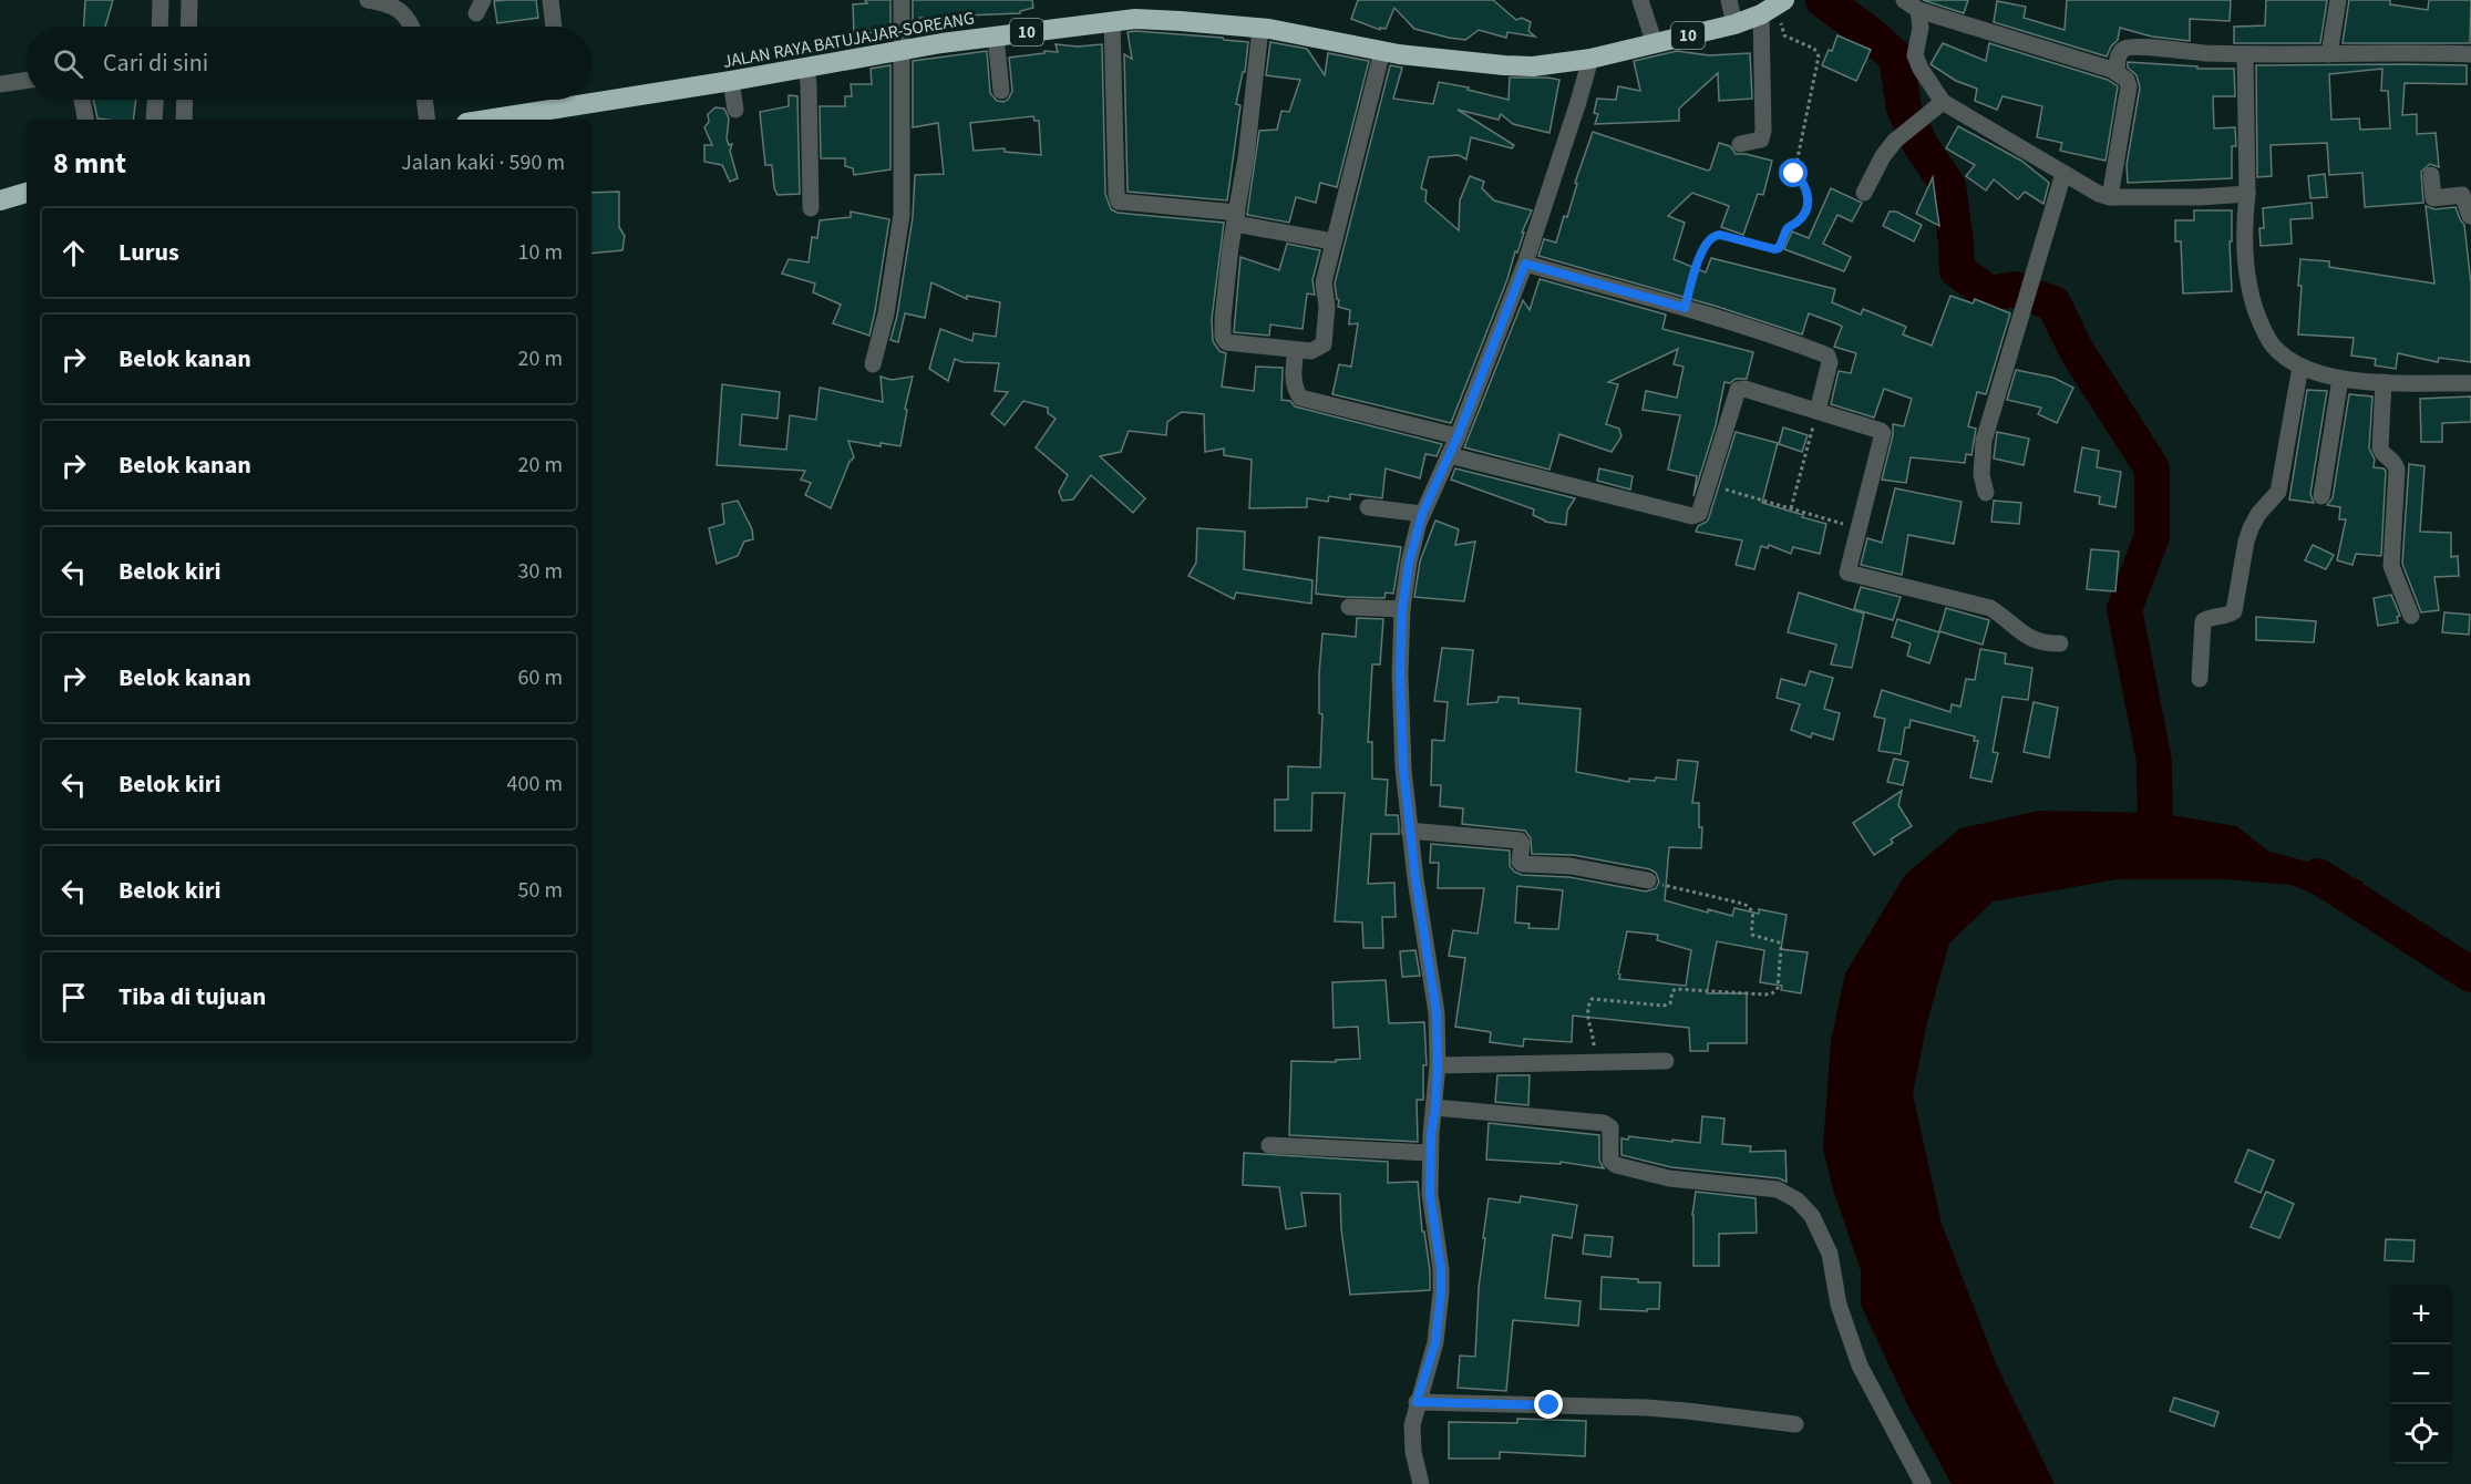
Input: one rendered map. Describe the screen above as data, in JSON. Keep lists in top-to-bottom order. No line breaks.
{"streets":{"highway":["10","JALAN RAYA BATUJAJAR-SOREANG"]},"page":{"search":"Cari di sini","heading":["8 mnt","Jalan kaki · 590 m"],"list":[["Lurus","10 m"],["Belok kanan","20 m"],["Belok kanan","20 m"],["Belok kiri","30 m"],["Belok kanan","60 m"],["Belok kiri","400 m"],["Belok kiri","50 m"],"Tiba di tujuan"],"map_buttons":["+","−"]}}
